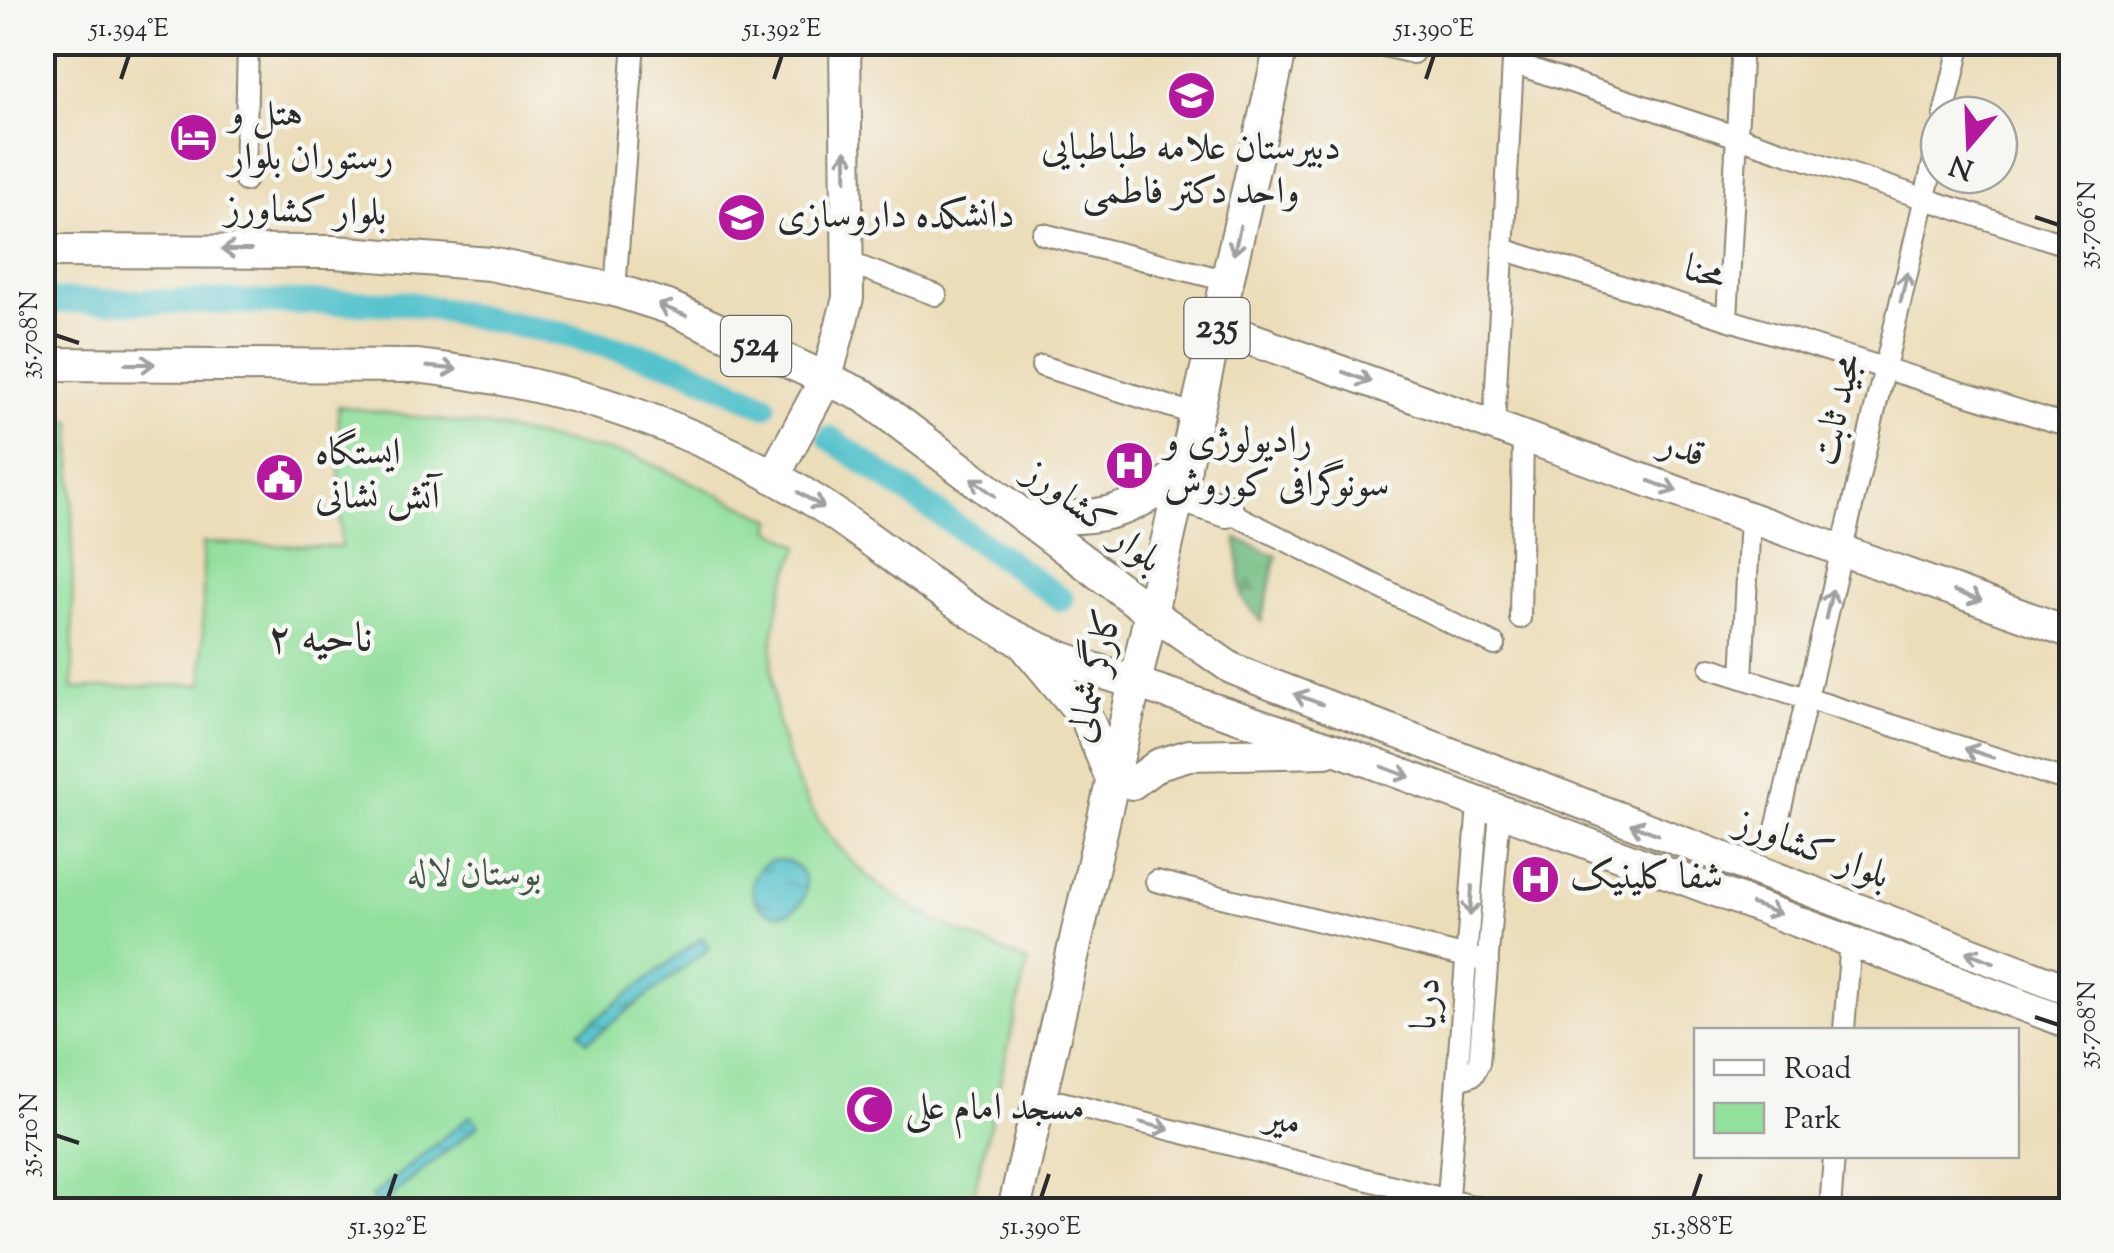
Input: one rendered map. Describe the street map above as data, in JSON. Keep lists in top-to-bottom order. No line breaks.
{"streets":{"main road":["بلوار کشاورز","235","524","قدر","کارگر شمالی"],"street":["محنا","مجید ثابت","دریا","میر"]},"crossings":[["بلوار کشاورز","کارگر شمالی"],["بلوار کشاورز","دریا"],["محنا","مجید ثابت"],["مجید ثابت","قدر"],["کارگر شمالی","میر"],["دریا","میر"]],"one_way":["قدر","میر"],"districts":["ناحیه ۲"],"parks":["بوستان لاله"],"places":{"school or university":["دبیرستان علامه طباطبایی واحد دکتر فاطمی","دانشکده داروسازی"],"hotel":["هتل و رستوران بلوار"],"hospital":["رادیولوژی و سونوگرافی کوروش","شفا کلینیک"],"public building":["ایستگاه آتش نشانی"],"mosque":["مسجد امام علی"]},"legend":["Road","Park"],"north":"bottom","coordinates":["51.394°E","51.392°E","51.390°E","35.706°N","35.708°N","35.710°N","51.388°E"]}
